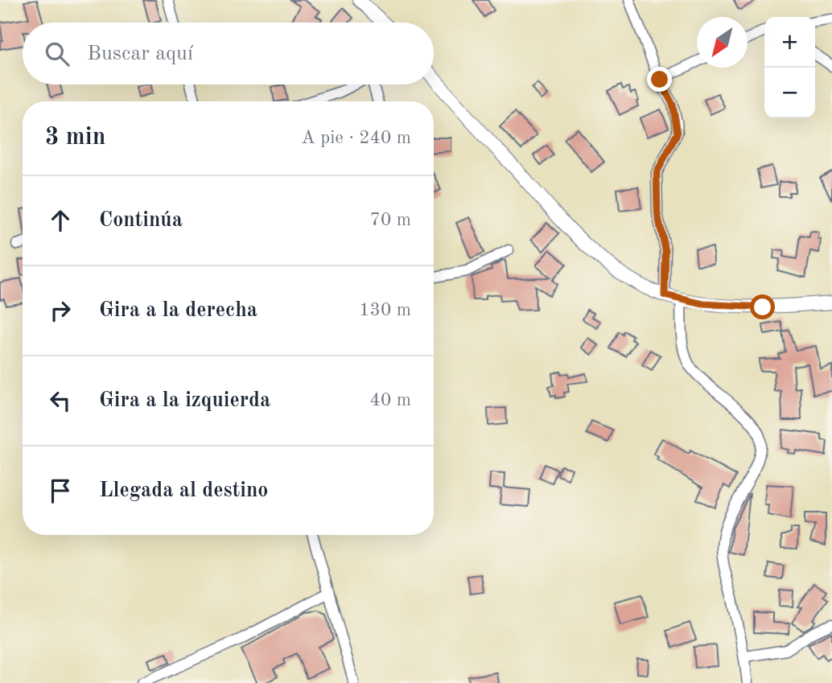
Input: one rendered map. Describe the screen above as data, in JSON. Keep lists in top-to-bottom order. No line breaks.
{"north":"bottom left","page":{"map_buttons":["+","−"],"search":"Buscar aquí","heading":["3 min","A pie · 240 m"],"list":[["Continúa","70 m"],["Gira a la derecha","130 m"],["Gira a la izquierda","40 m"],"Llegada al destino"]}}
